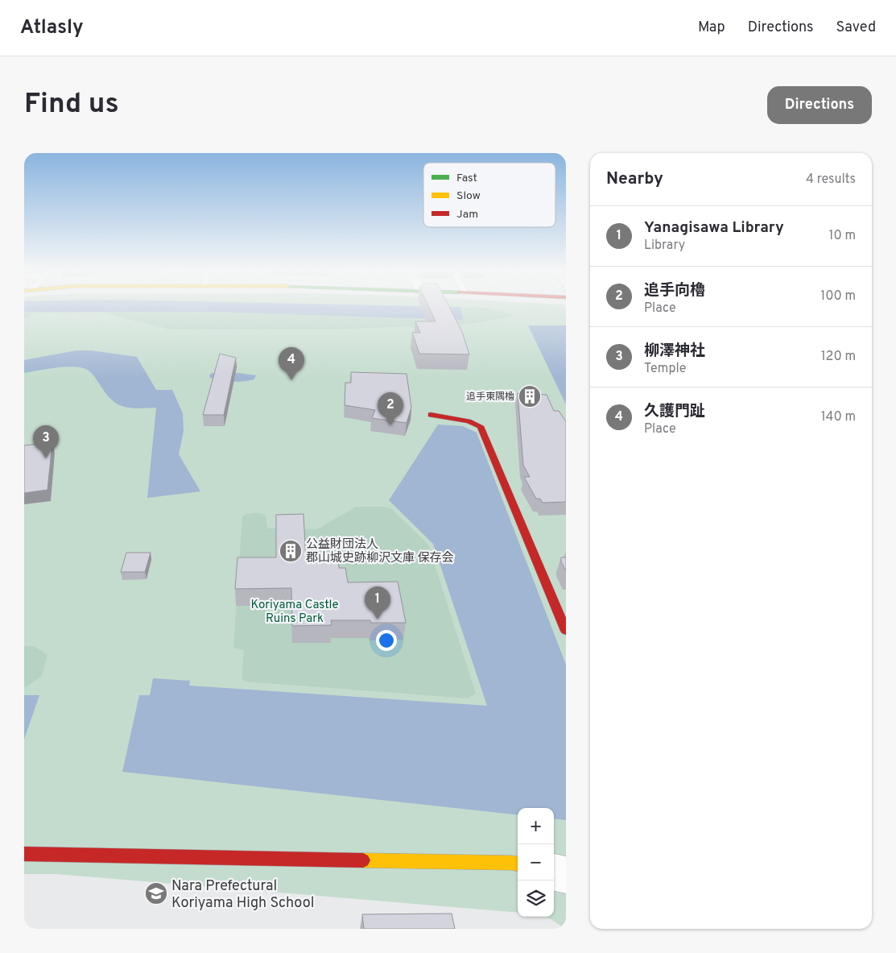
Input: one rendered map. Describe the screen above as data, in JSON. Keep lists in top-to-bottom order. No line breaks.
{"parks":["Koriyama Castle Ruins Park"],"places":{"building":["追手東隅櫓","公益財団法人 郡山城史跡柳沢文庫 保存会"],"school or university":["Nara Prefectural Koriyama High School"]},"legend":["Fast","Slow","Jam"],"page":{"header":"Atlasly","nav":["Map","Directions","Saved"],"buttons":"Directions","title":"Find us","heading":["Nearby","4 results"],"list":[{"mark":"1","name":"Yanagisawa Library","note":"Library","value":"10 m"},{"mark":"2","name":"追手向櫓","note":"Place","value":"100 m"},{"mark":"3","name":"柳澤神社","note":"Temple","value":"120 m"},{"mark":"4","name":"久護門趾","note":"Place","value":"140 m"}],"pins":["4","2","3","1"],"map_buttons":["+","−"]}}
